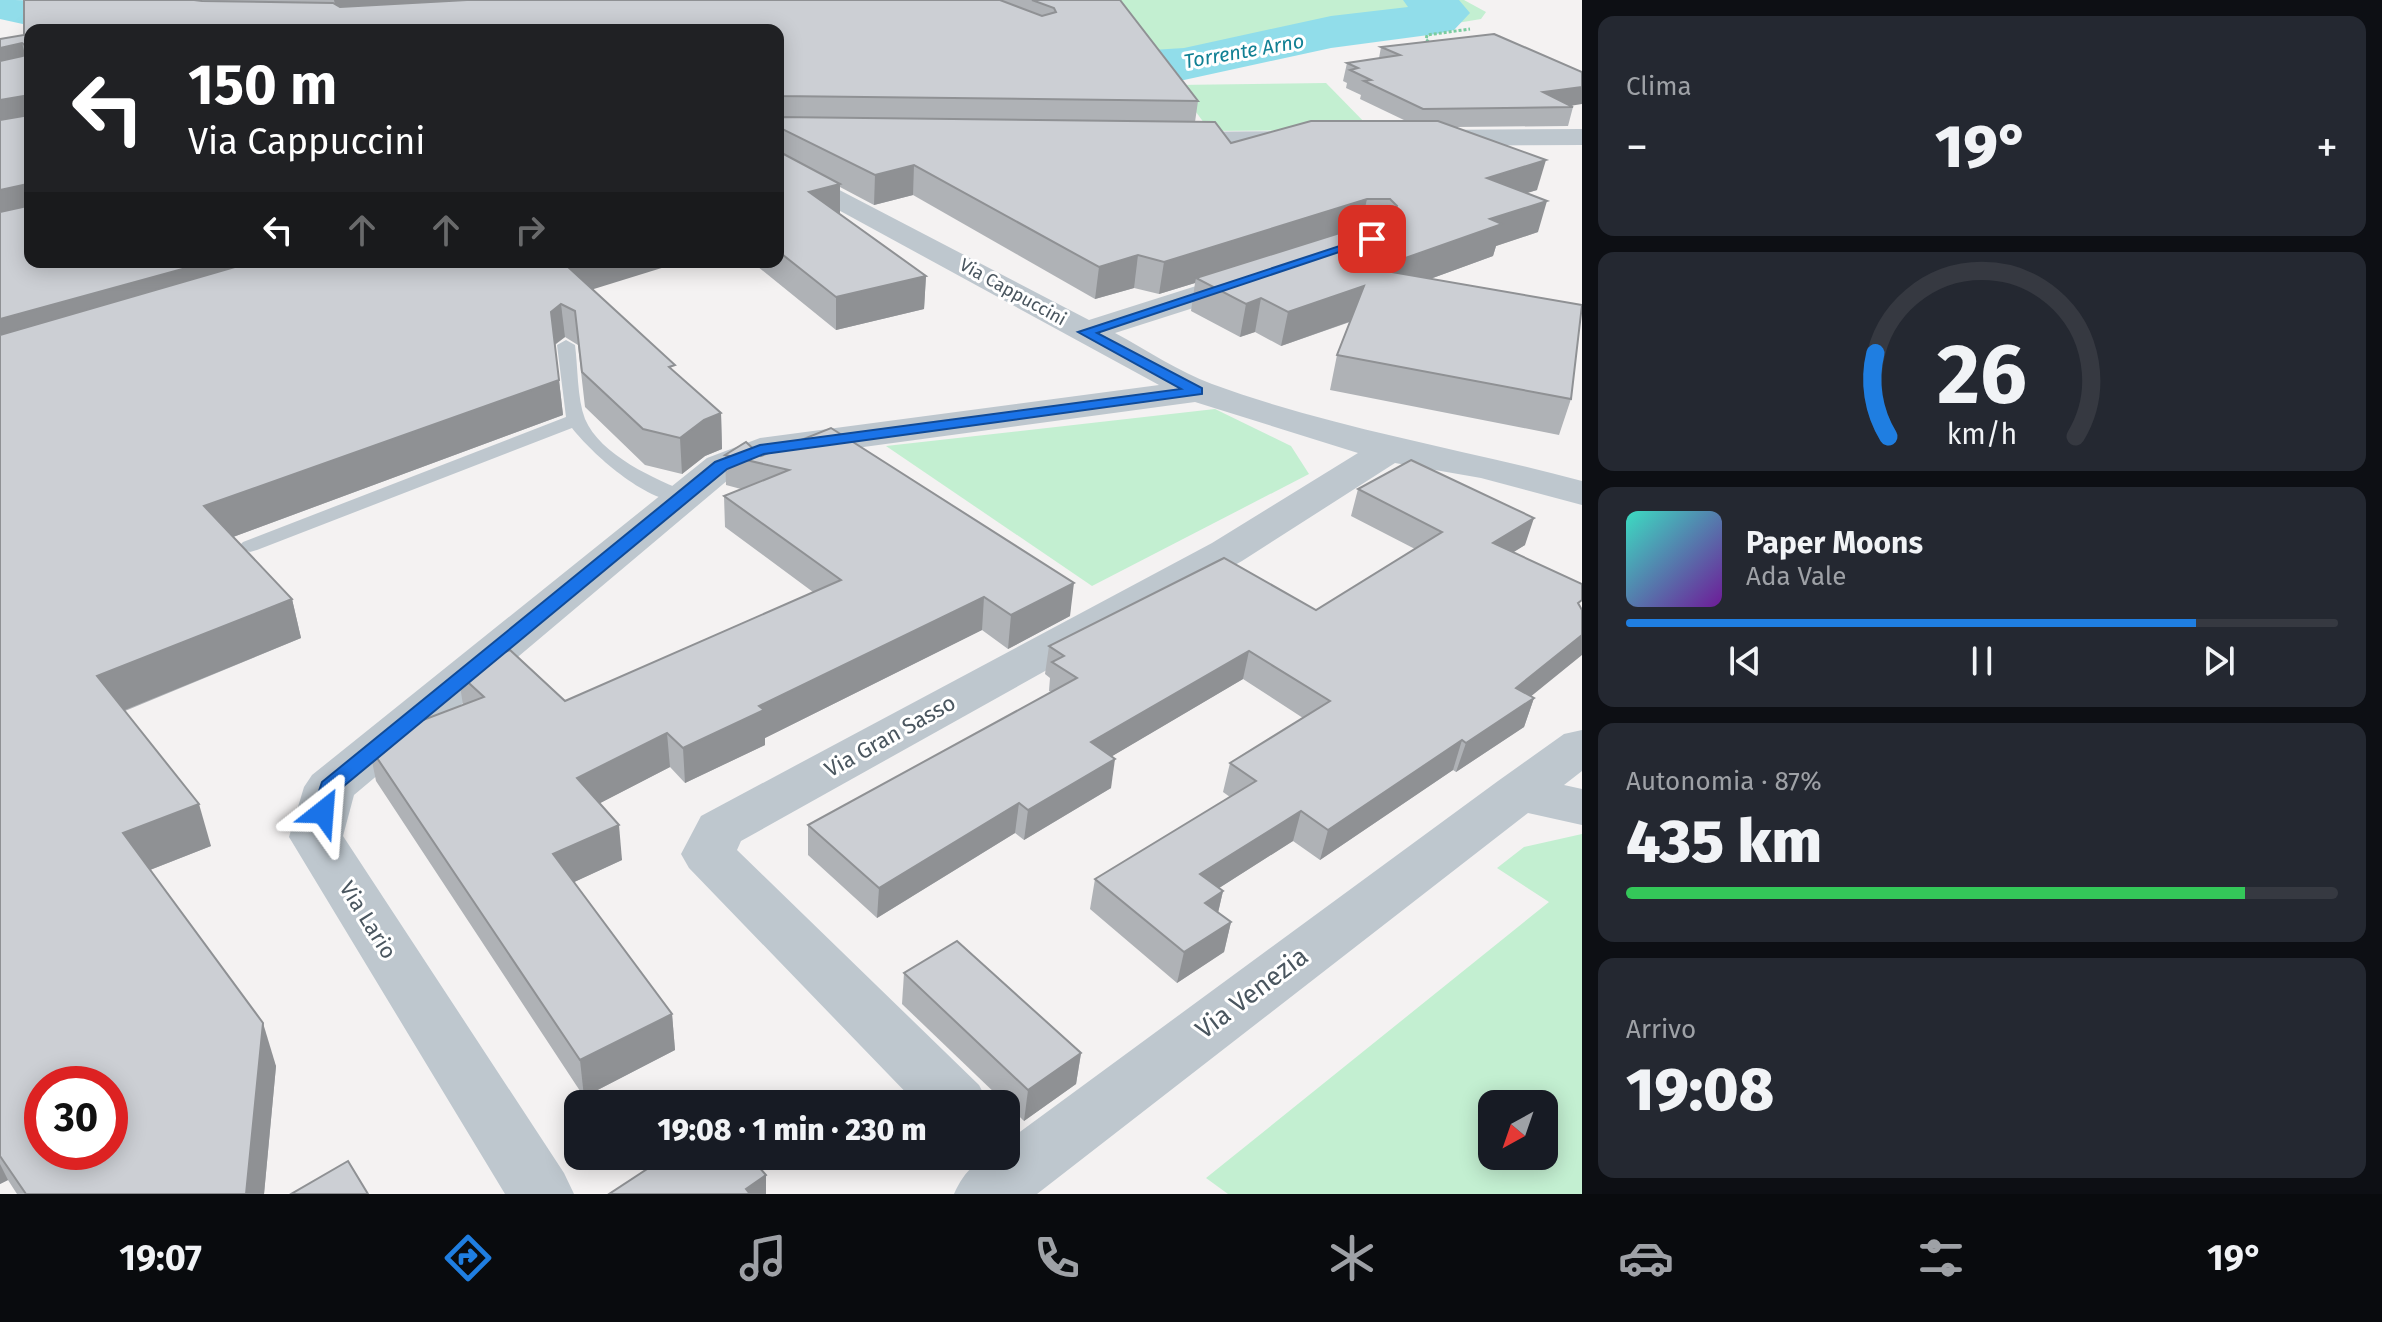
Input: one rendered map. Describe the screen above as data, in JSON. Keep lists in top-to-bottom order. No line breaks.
{"streets":{"street":["Via Cappuccini","Via Gran Sasso","Via Lario","Via Venezia"]},"crossings":[["Via Cappuccini","Via Gran Sasso"],["Via Cappuccini","Via Lario"]],"water":["Torrente Arno"],"north":"bottom left","page":{"tile":["Clima",["Autonomia · 87%","435 km"],["Arrivo","19:08"]],"turn":["150 m","Via Cappuccini"],"heat":["−","19°","+"],"song":["Paper Moons","Ada Vale"],"limit":"30","trip":"19:08 · 1 min · 230 m","tabs":["19:07","19°"],"gauge":["26","km/h"]}}
